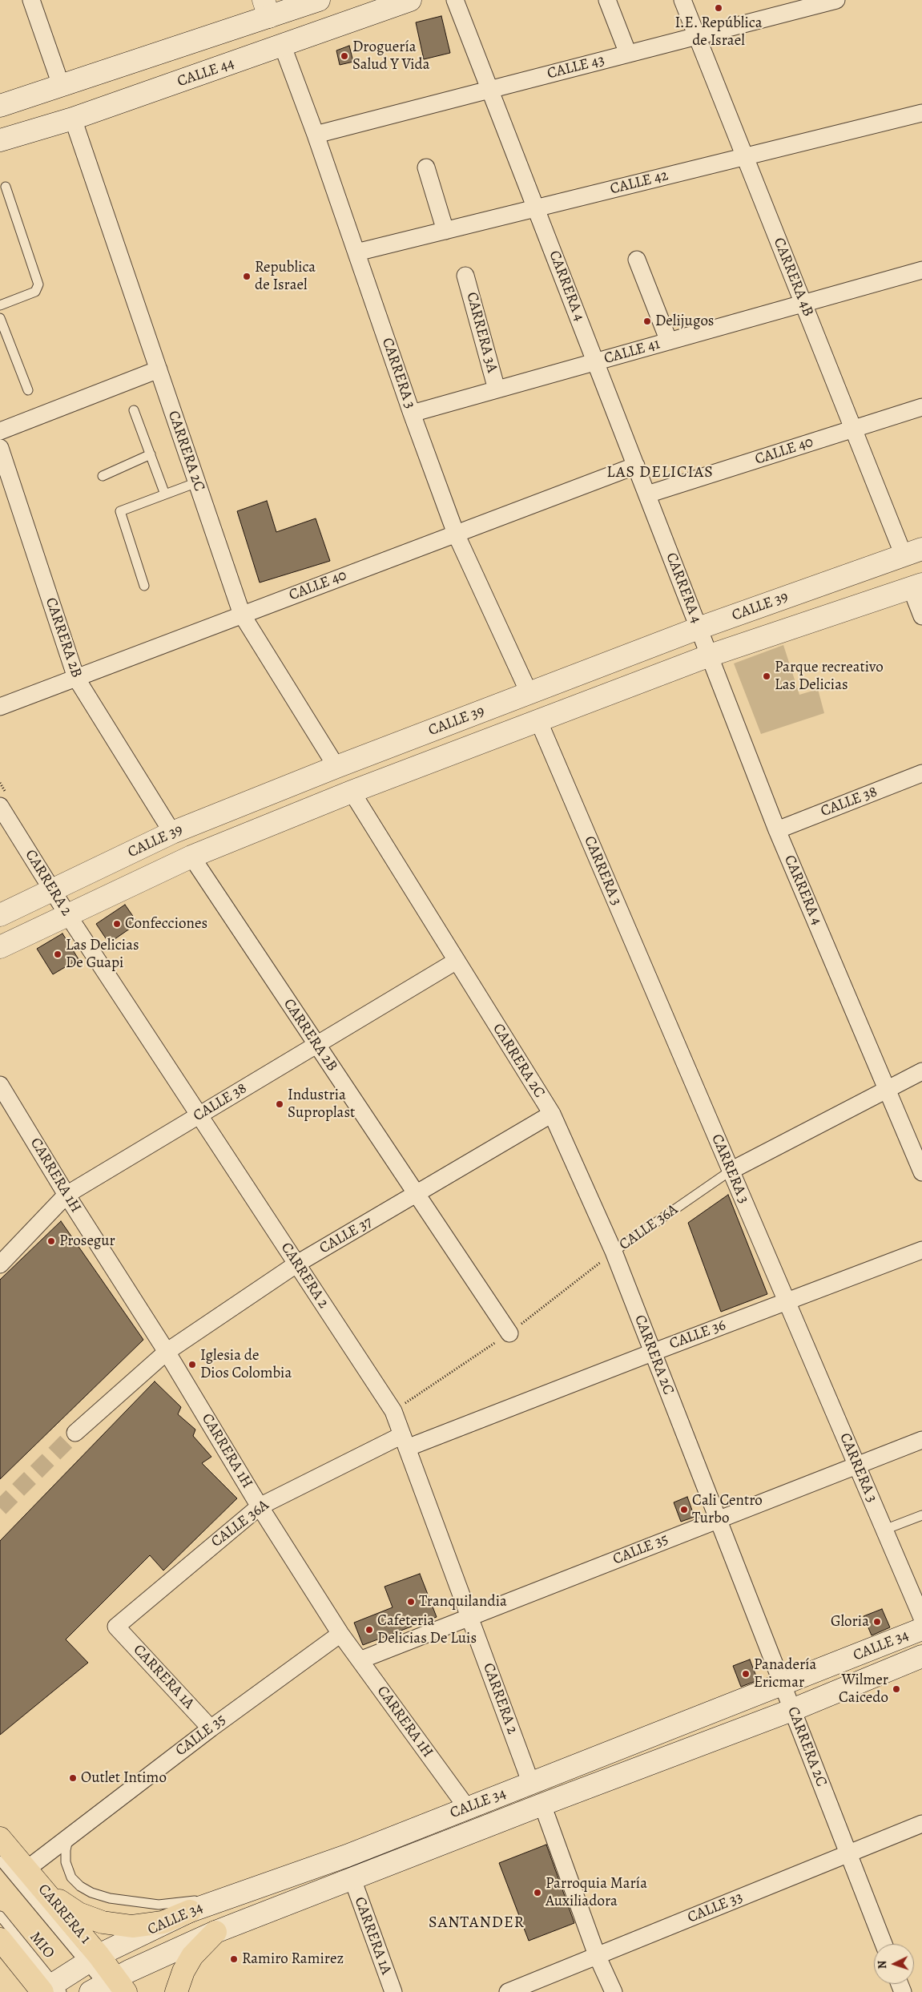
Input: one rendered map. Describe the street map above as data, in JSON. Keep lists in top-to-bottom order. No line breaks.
{"streets":{"main road":["CALLE 44","CALLE 39","CALLE 34","CARRERA 1"],"street":["CALLE 43","CALLE 42","CARRERA 4B","CARRERA 4","CARRERA 3A","CALLE 41","CARRERA 3","CARRERA 2C","CALLE 40","CARRERA 2B","CALLE 38","CARRERA 2","CARRERA 1H","CALLE 36A","CALLE 37","CALLE 36","CALLE 35","CARRERA 1A","CALLE 33"],"lane":["MIO"]},"crossings":[["CALLE 43","CARRERA 4B"],["CALLE 43","CARRERA 4"],["CALLE 43","CARRERA 3"],["CALLE 44","CARRERA 3"],["CALLE 44","CARRERA 2C"],["CALLE 42","CARRERA 4B"],["CALLE 42","CARRERA 4"],["CALLE 42","CARRERA 3"],["CARRERA 4B","CALLE 41"],["CARRERA 4B","CALLE 40"],["CARRERA 4B","CALLE 39"],["CARRERA 4","CALLE 41"],["CARRERA 4","CALLE 40"],["CARRERA 4","CALLE 39"],["CARRERA 4","CALLE 38"],["CARRERA 4","CALLE 36A"],["CARRERA 3A","CALLE 41"],["CALLE 41","CARRERA 3"],["CARRERA 3","CALLE 40"],["CARRERA 3","CALLE 39"],["CARRERA 3","CALLE 36A"],["CARRERA 3","CALLE 36"],["CARRERA 3","CALLE 35"],["CARRERA 2C","CALLE 40"],["CARRERA 2C","CALLE 39"],["CARRERA 2C","CALLE 38"],["CARRERA 2C","CALLE 36A"],["CARRERA 2C","CALLE 37"],["CARRERA 2C","CALLE 36"],["CARRERA 2C","CALLE 35"],["CARRERA 2C","CALLE 34"],["CARRERA 2C","CALLE 33"],["CALLE 40","CARRERA 2B"],["CALLE 39","CARRERA 2B"],["CALLE 39","CARRERA 2"],["CARRERA 2B","CALLE 38"],["CARRERA 2B","CALLE 36A"],["CARRERA 2B","CALLE 37"],["CALLE 38","CARRERA 2"],["CALLE 38","CARRERA 1H"],["CARRERA 2","CALLE 36A"],["CARRERA 2","CALLE 37"],["CARRERA 2","CALLE 36"],["CARRERA 2","CALLE 35"],["CARRERA 2","CALLE 34"],["CARRERA 1H","CALLE 36A"],["CARRERA 1H","CALLE 37"],["CARRERA 1H","CALLE 35"],["CARRERA 1H","CALLE 34"],["CALLE 36A","CALLE 36"],["CALLE 36A","CARRERA 1A"],["CALLE 35","CARRERA 1A"],["CALLE 35","CARRERA 1"],["CALLE 34","CARRERA 1A"],["CALLE 34","CARRERA 1"],["CALLE 34","MIO"],["CARRERA 1","MIO"]],"districts":["LAS DELICIAS","SANTANDER"],"places":["I.E. República de Israel","Droguería Salud Y Vida","Republica de Israel","Delijugos","Parque recreativo Las Delicias","Confecciones","Las Delicias De Guapi","Industria Suproplast","Prosegur","Iglesia de Dios Colombia","Cali Centro Turbo","Tranquilandia","Gloria","Cafeteria Delicias De Luis","Panadería Ericmar","Wilmer Caicedo","Outlet Intimo","Parroquia María Auxiliadora","Ramiro Ramirez"],"north":"left"}
